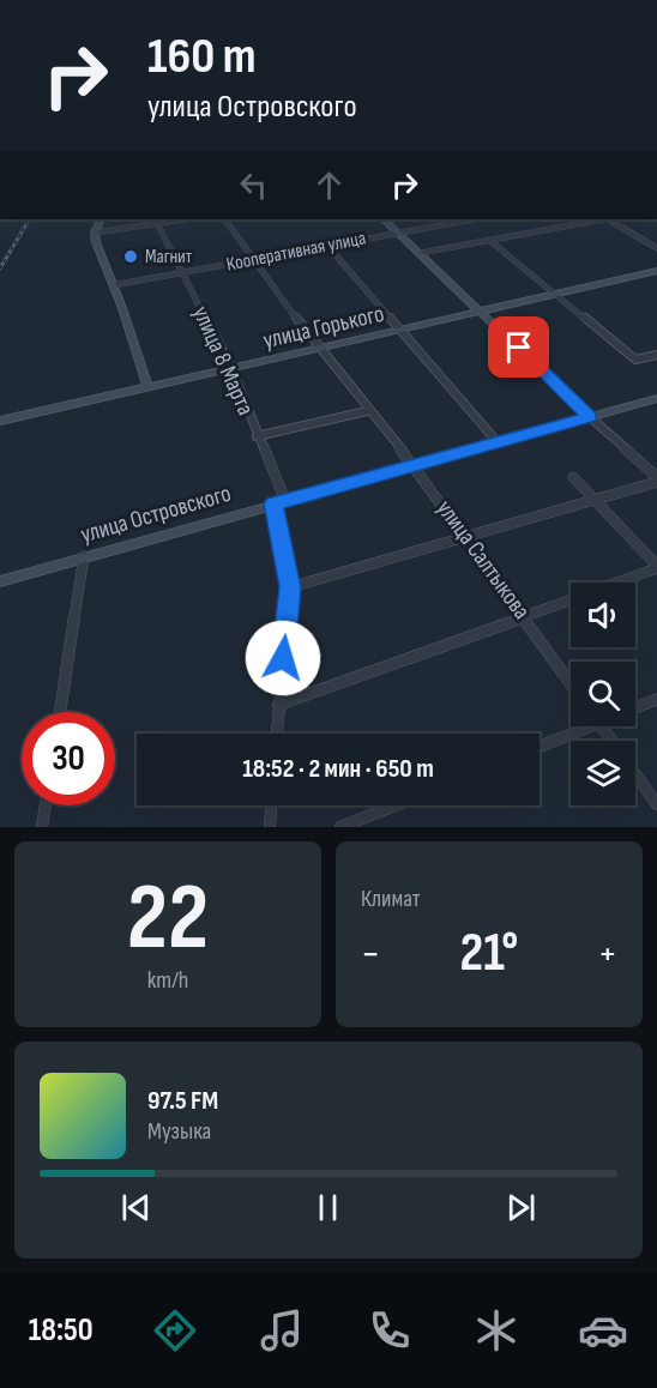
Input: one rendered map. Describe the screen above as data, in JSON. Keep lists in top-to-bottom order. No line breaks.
{"streets":{"street":["Кооперативная улица","улица Горького","улица 8 Марта","улица Островского","улица Салтыкова"]},"crossings":[["Кооперативная улица","улица 8 Марта"],["Кооперативная улица","улица Салтыкова"],["улица Горького","улица 8 Марта"],["улица Горького","улица Салтыкова"],["улица 8 Марта","улица Островского"],["улица Островского","улица Салтыкова"]],"places":["Магнит"],"page":{"turn":["160 m","улица Островского"],"limit":"30","trip":"18:52 · 2 мин · 650 m","tile":[["22","km/h"],"Климат"],"heat":["−","21°","+"],"song":["97.5 FM","Музыка"],"tabs":"18:50"}}
